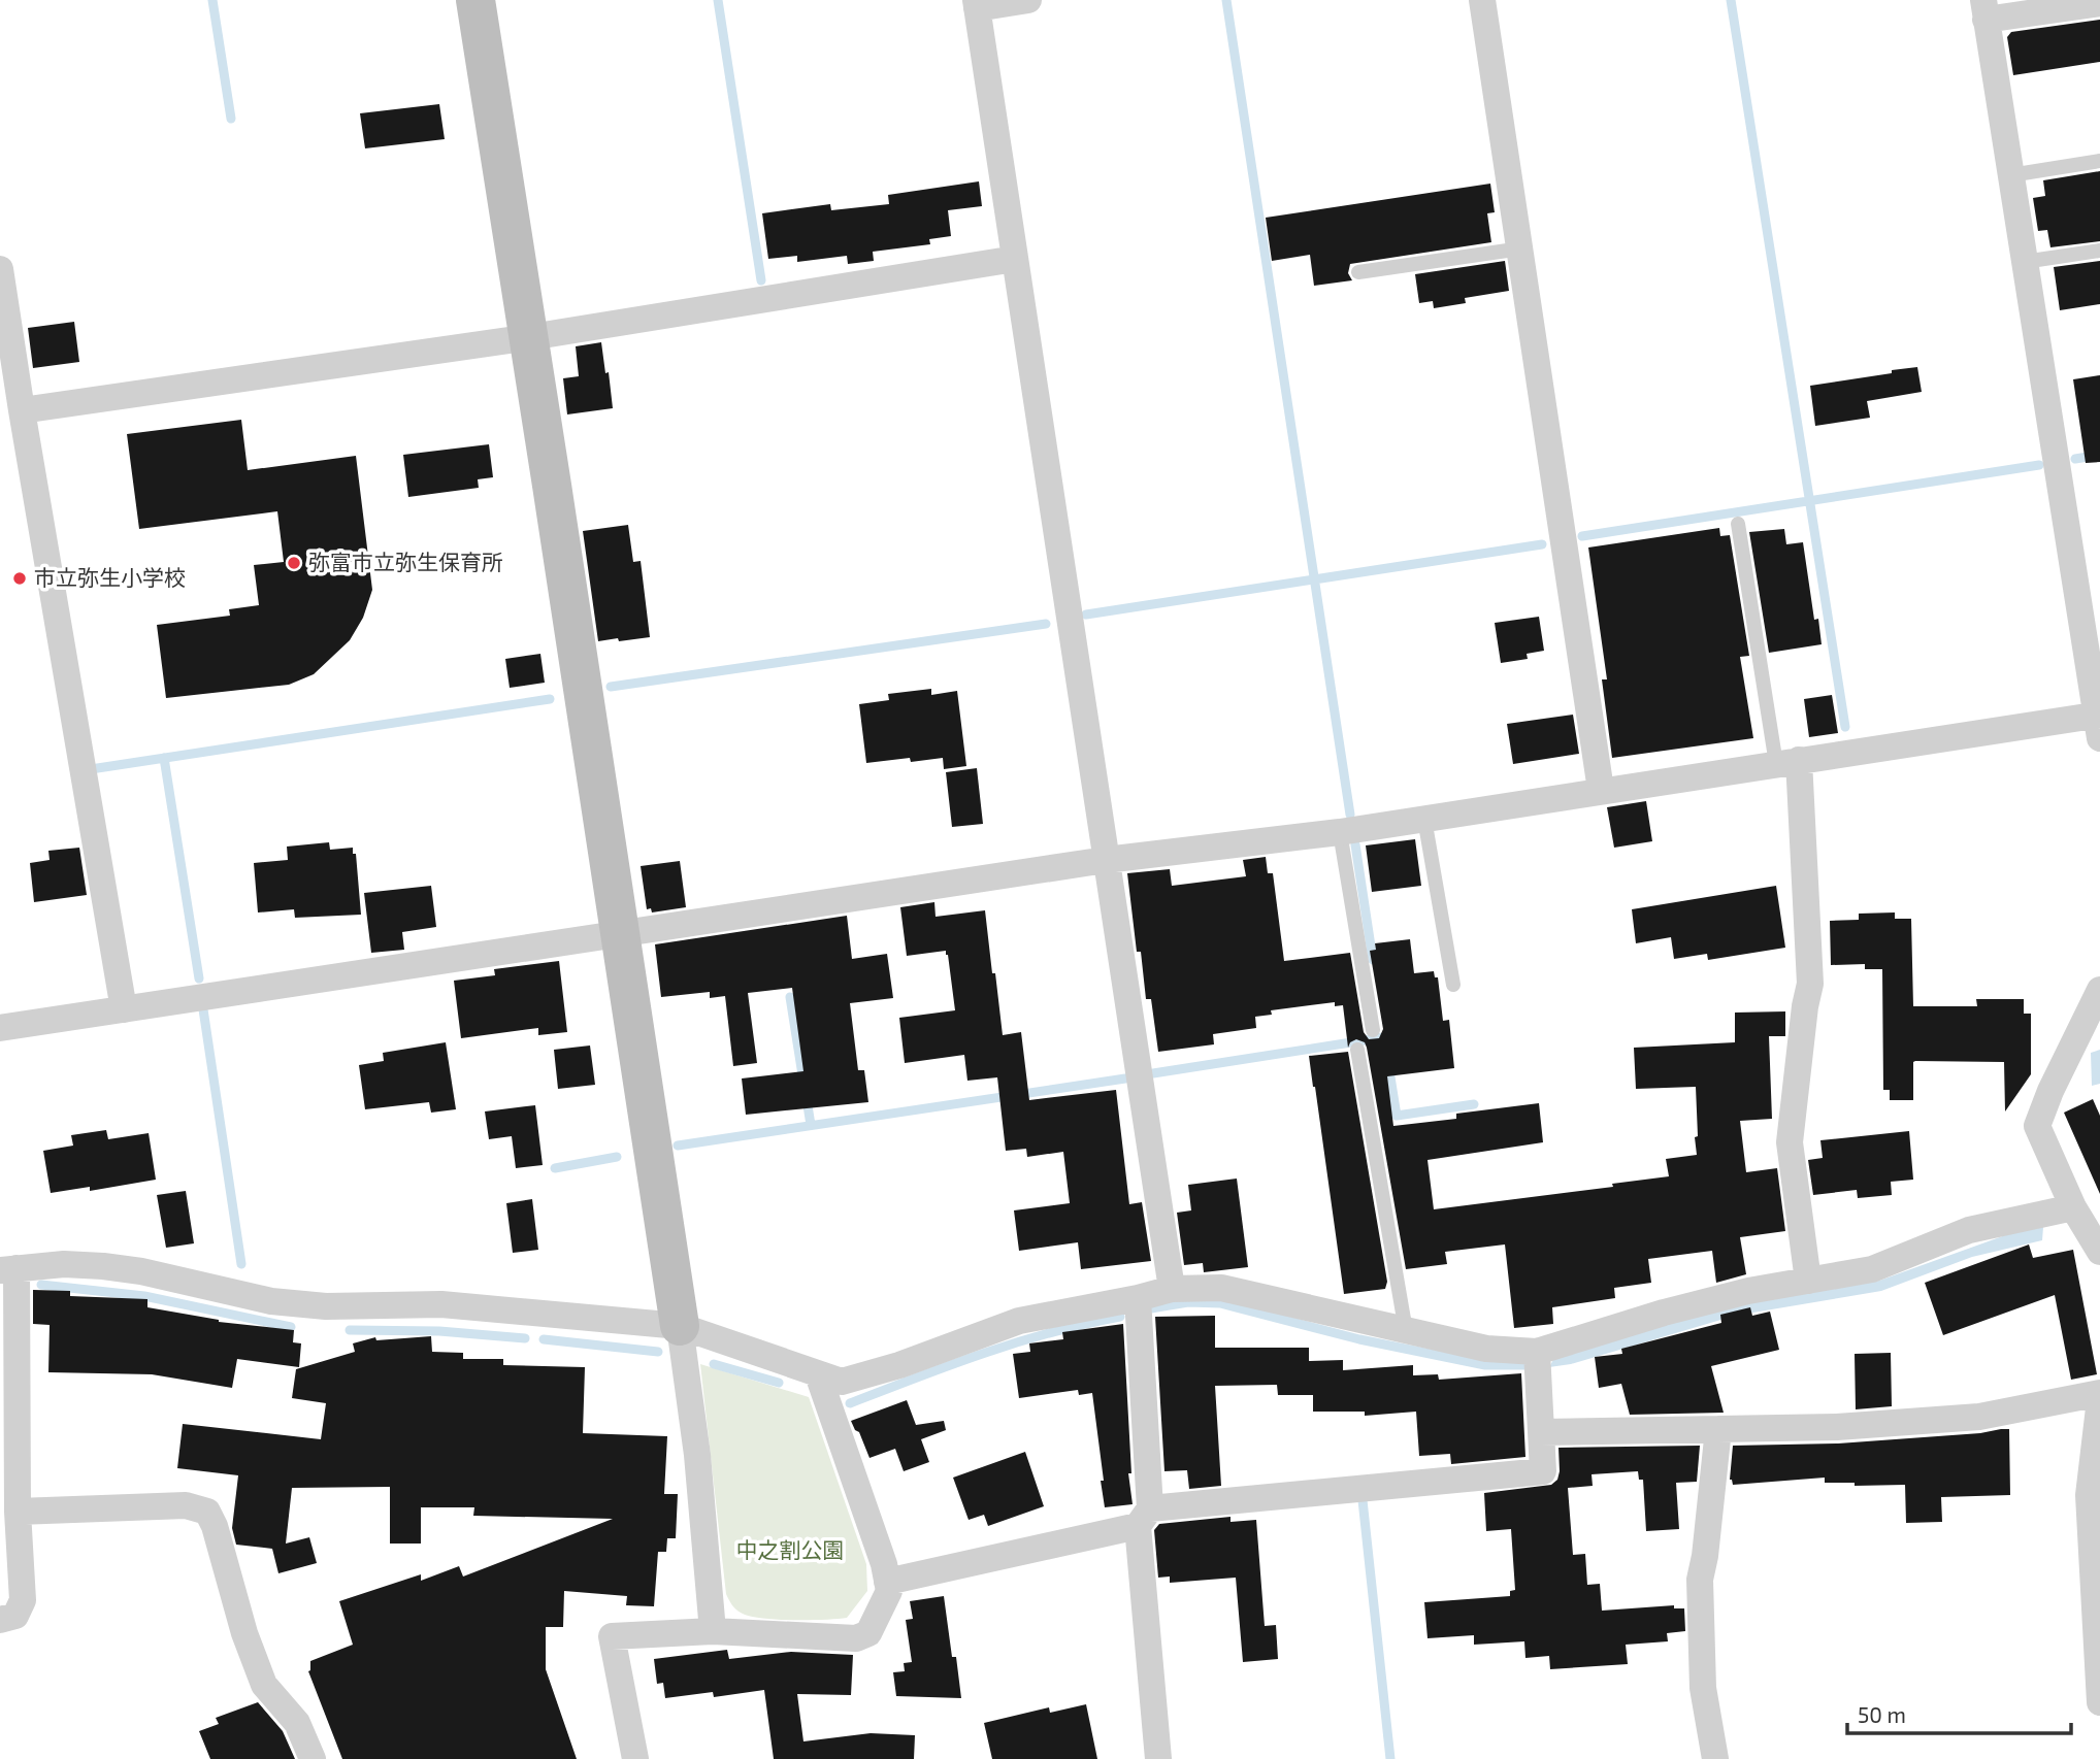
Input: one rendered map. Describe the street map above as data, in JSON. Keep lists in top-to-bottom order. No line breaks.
{"parks":["中之割公園"],"places":["弥富市立弥生保育所","市立弥生小学校"],"scale_bar":"50 m"}
